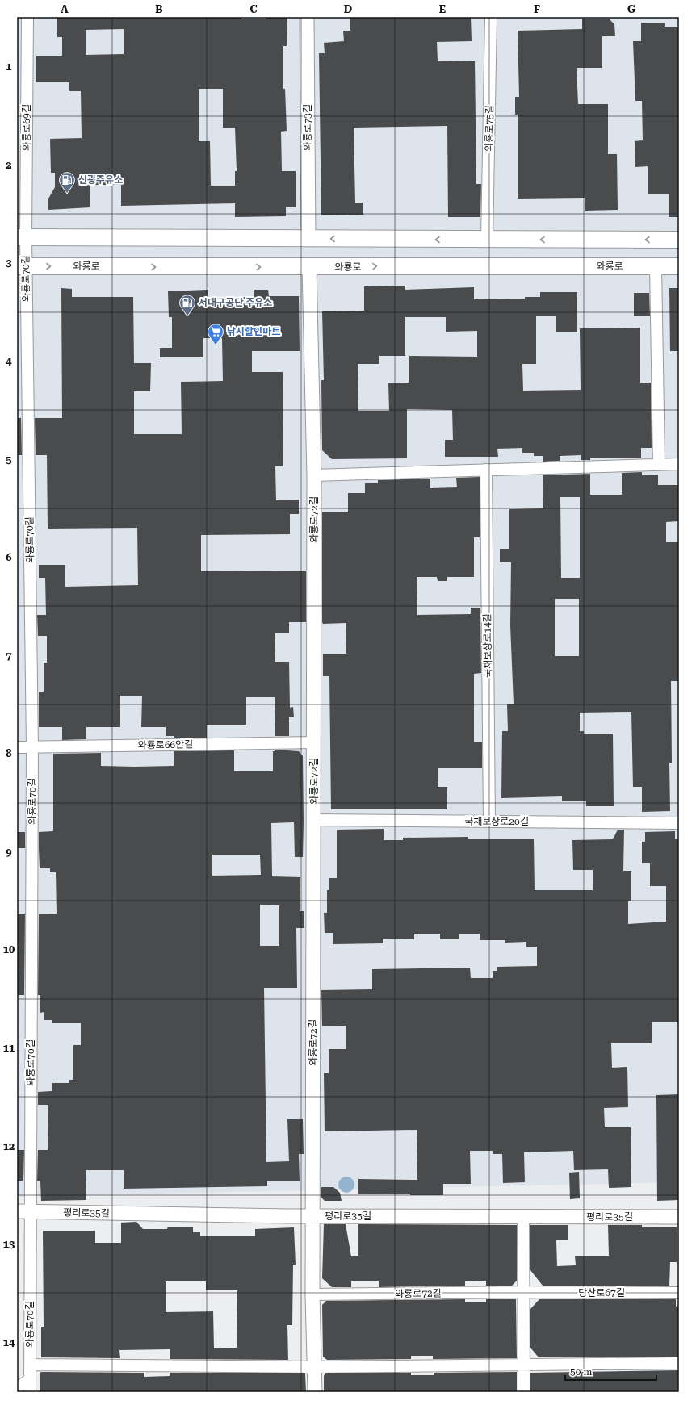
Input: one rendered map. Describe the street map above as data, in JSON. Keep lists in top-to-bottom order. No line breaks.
{"streets":{"main road":["와룡로"],"street":["와룡로69길","와룡로73길","와룡로75길","와룡로70길","와룡로72길","국채보상로14길","와룡로66안길","국채보상로20길","평리로35길","당산로67길"]},"crossings":[["와룡로69길","와룡로70길"],["와룡로","와룡로70길"],["와룡로","와룡로72길"],["와룡로70길","와룡로66안길"],["와룡로70길","평리로35길"],["와룡로72길","와룡로66안길"],["와룡로72길","국채보상로20길"],["와룡로72길","평리로35길"],["와룡로72길","당산로67길"],["국채보상로14길","국채보상로20길"]],"places":{"fuel station":["신광주유소","서대구공단 주유소"],"supermarket":["낚시할인마트"]},"scale_bar":"50 m","grid":{"columns":["A","B","C","D","E","F","G"],"rows":["1","2","3","4","5","6","7","8","9","10","11","12","13","14"]}}
